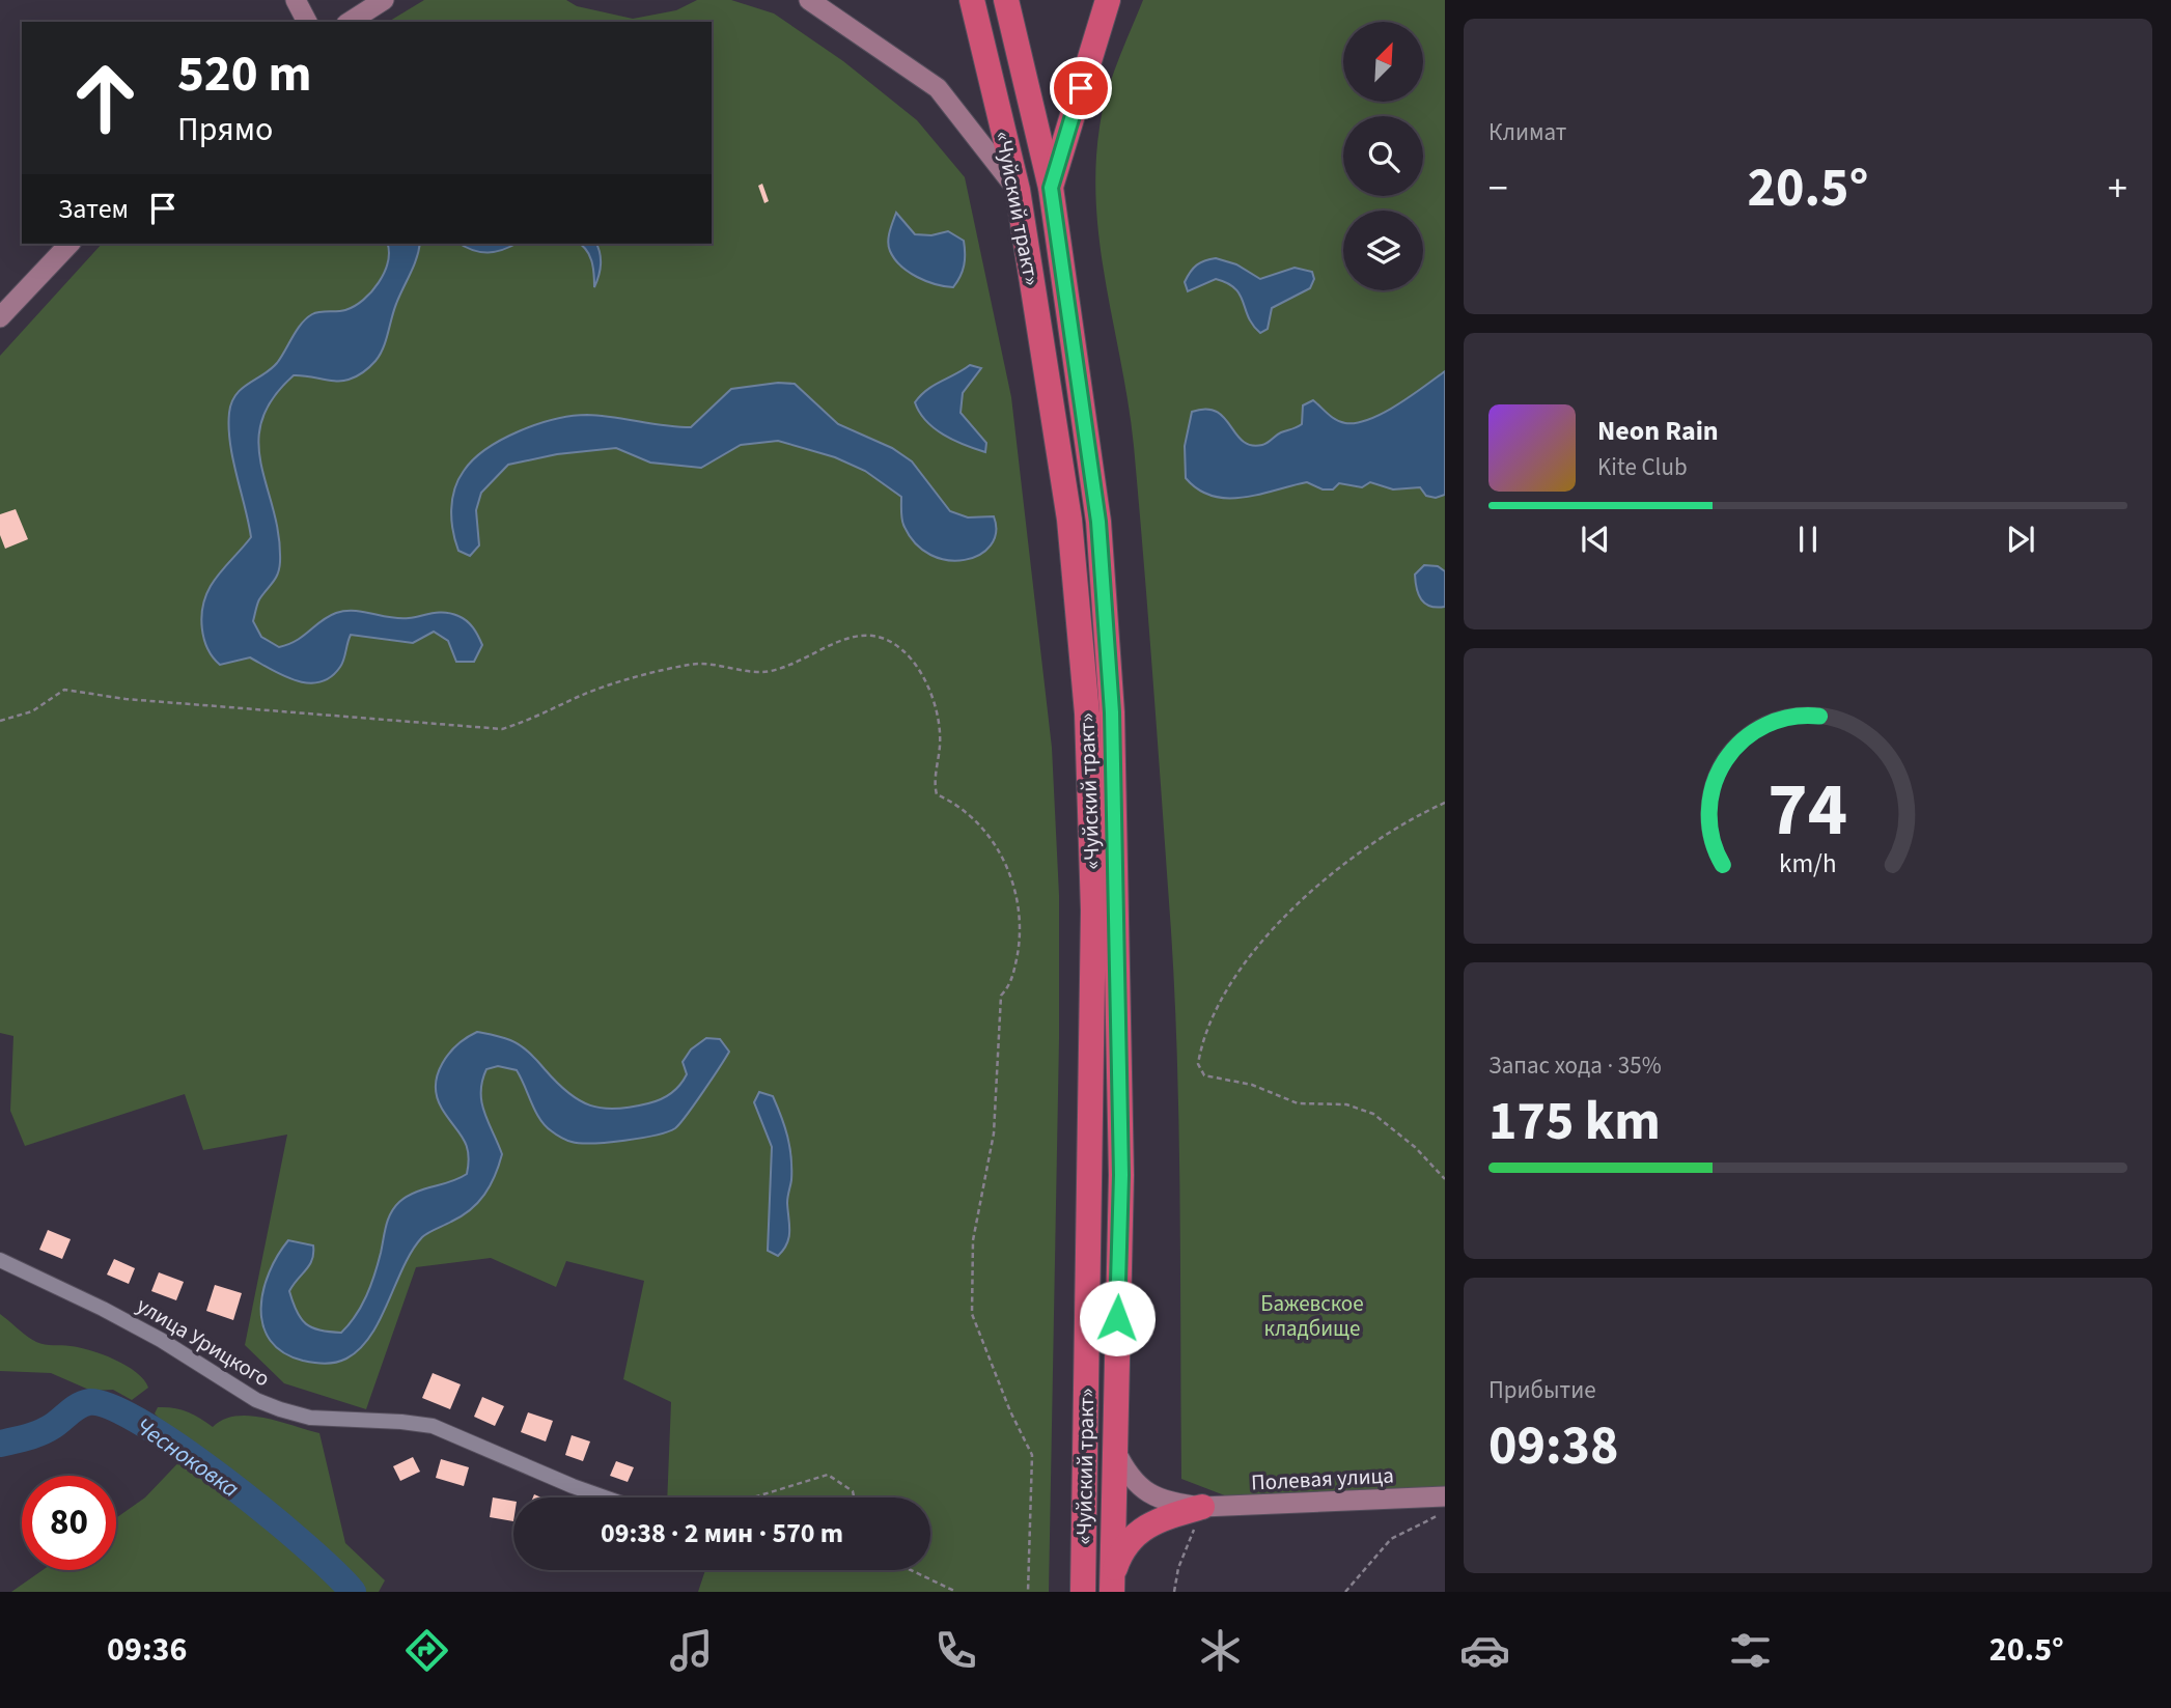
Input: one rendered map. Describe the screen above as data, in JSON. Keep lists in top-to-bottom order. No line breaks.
{"streets":{"highway":["«Чуйский тракт»"],"street":["улица Урицкого","Полевая улица"]},"crossings":[["«Чуйский тракт»","Полевая улица"]],"water":["Чесноковка"],"parks":["Бажевское кладбище"],"north":"top right","page":{"tile":["Климат",["Запас хода · 35%","175 km"],["Прибытие","09:38"]],"turn":["520 m","Прямо"],"heat":["−","20.5°","+"],"then":"Затем","song":["Neon Rain","Kite Club"],"limit":"80","trip":"09:38 · 2 мин · 570 m","tabs":["09:36","20.5°"],"gauge":["74","km/h"]}}
